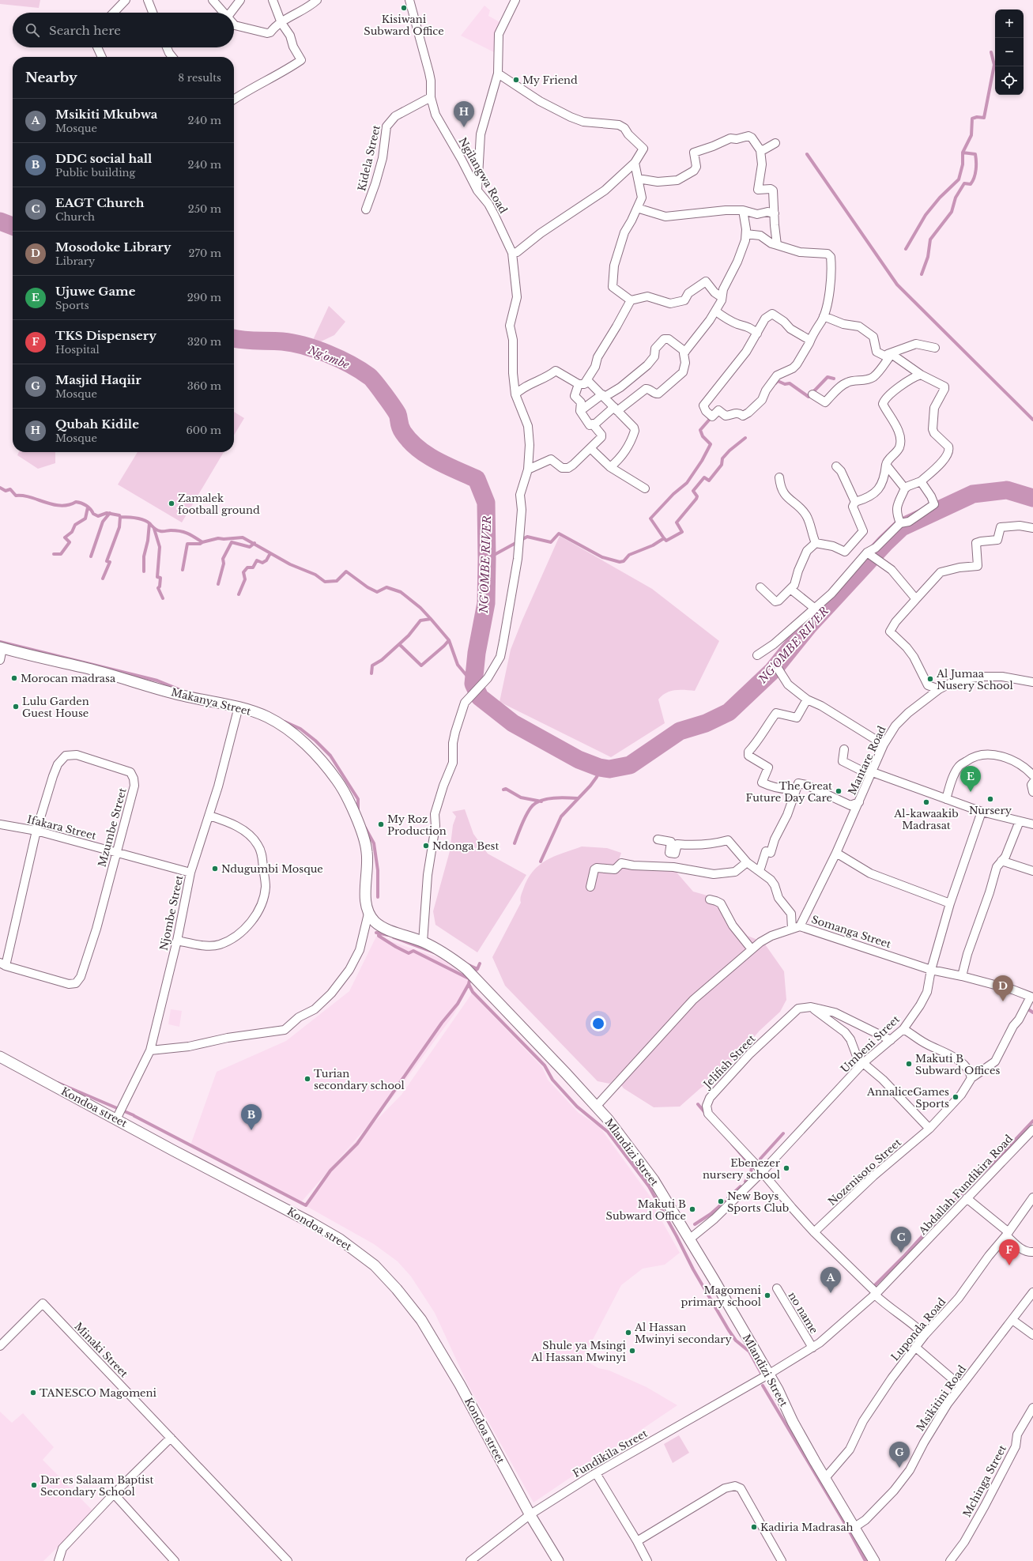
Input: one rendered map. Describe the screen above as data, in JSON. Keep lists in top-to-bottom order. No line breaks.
{"streets":{"street":["Kidela Street","Ngilangwa Road","Makanya Street","Mantare Road","Ifakara Street","Mzumbe Street","Njombe Street","Somanga Street","Umbeni Street","Jelifish Street","Kondoa street","Mlandizi Street","Nozenisoto Street","Abdallah Fundikira Road","no name","Luponda Road","Minaki Street","Msikitini Road","Fundikila Street","Mchinga Street"]},"crossings":[["Kidela Street","Ngilangwa Road"],["Ngilangwa Road","Mlandizi Street"],["Makanya Street","Njombe Street"],["Makanya Street","Mlandizi Street"],["Mantare Road","Somanga Street"],["Ifakara Street","Mzumbe Street"],["Ifakara Street","Njombe Street"],["Njombe Street","Kondoa street"],["Somanga Street","Umbeni Street"],["Somanga Street","Mlandizi Street"],["Umbeni Street","Jelifish Street"],["Umbeni Street","Mlandizi Street"],["Kondoa street","Fundikila Street"],["Mlandizi Street","Abdallah Fundikira Road"],["Mlandizi Street","Luponda Road"],["Mlandizi Street","Msikitini Road"],["Mlandizi Street","Fundikila Street"],["Abdallah Fundikira Road","no name"],["Abdallah Fundikira Road","Fundikila Street"]],"water":["Ng'ombe","NG'OMBE RIVER"],"places":["Kisiwani Subward Office","My Friend","Zamalek football ground","Morocan madrasa","Al Jumaa Nusery School","Lulu Garden Guest House","The Great Future Day Care","Nursery","Al-kawaakib Madrasat","My Roz Production","Ndonga Best","Ndugumbi Mosque","Makuti B Subward Offices","Turian secondary school","AnnaliceGames Sports","Ebenezer nursery school","New Boys Sports Club","Makuti B Subward Office","Magomeni primary school","Al Hassan Mwinyi secondary","Shule ya Msingi Al Hassan Mwinyi","TANESCO Magomeni","Dar es Salaam Baptist Secondary School","Kadiria Madrasah"],"page":{"map_buttons":["+","−"],"search":"Search here","heading":["Nearby","8 results"],"list":[{"mark":"A","name":"Msikiti Mkubwa","note":"Mosque","value":"240 m"},{"mark":"B","name":"DDC social hall","note":"Public building","value":"240 m"},{"mark":"C","name":"EAGT Church","note":"Church","value":"250 m"},{"mark":"D","name":"Mosodoke Library","note":"Library","value":"270 m"},{"mark":"E","name":"Ujuwe Game","note":"Sports","value":"290 m"},{"mark":"F","name":"TKS Dispensery","note":"Hospital","value":"320 m"},{"mark":"G","name":"Masjid Haqiir","note":"Mosque","value":"360 m"},{"mark":"H","name":"Qubah Kidile","note":"Mosque","value":"600 m"}],"pins":["H","E","D","B","C","F","A","G"]}}
